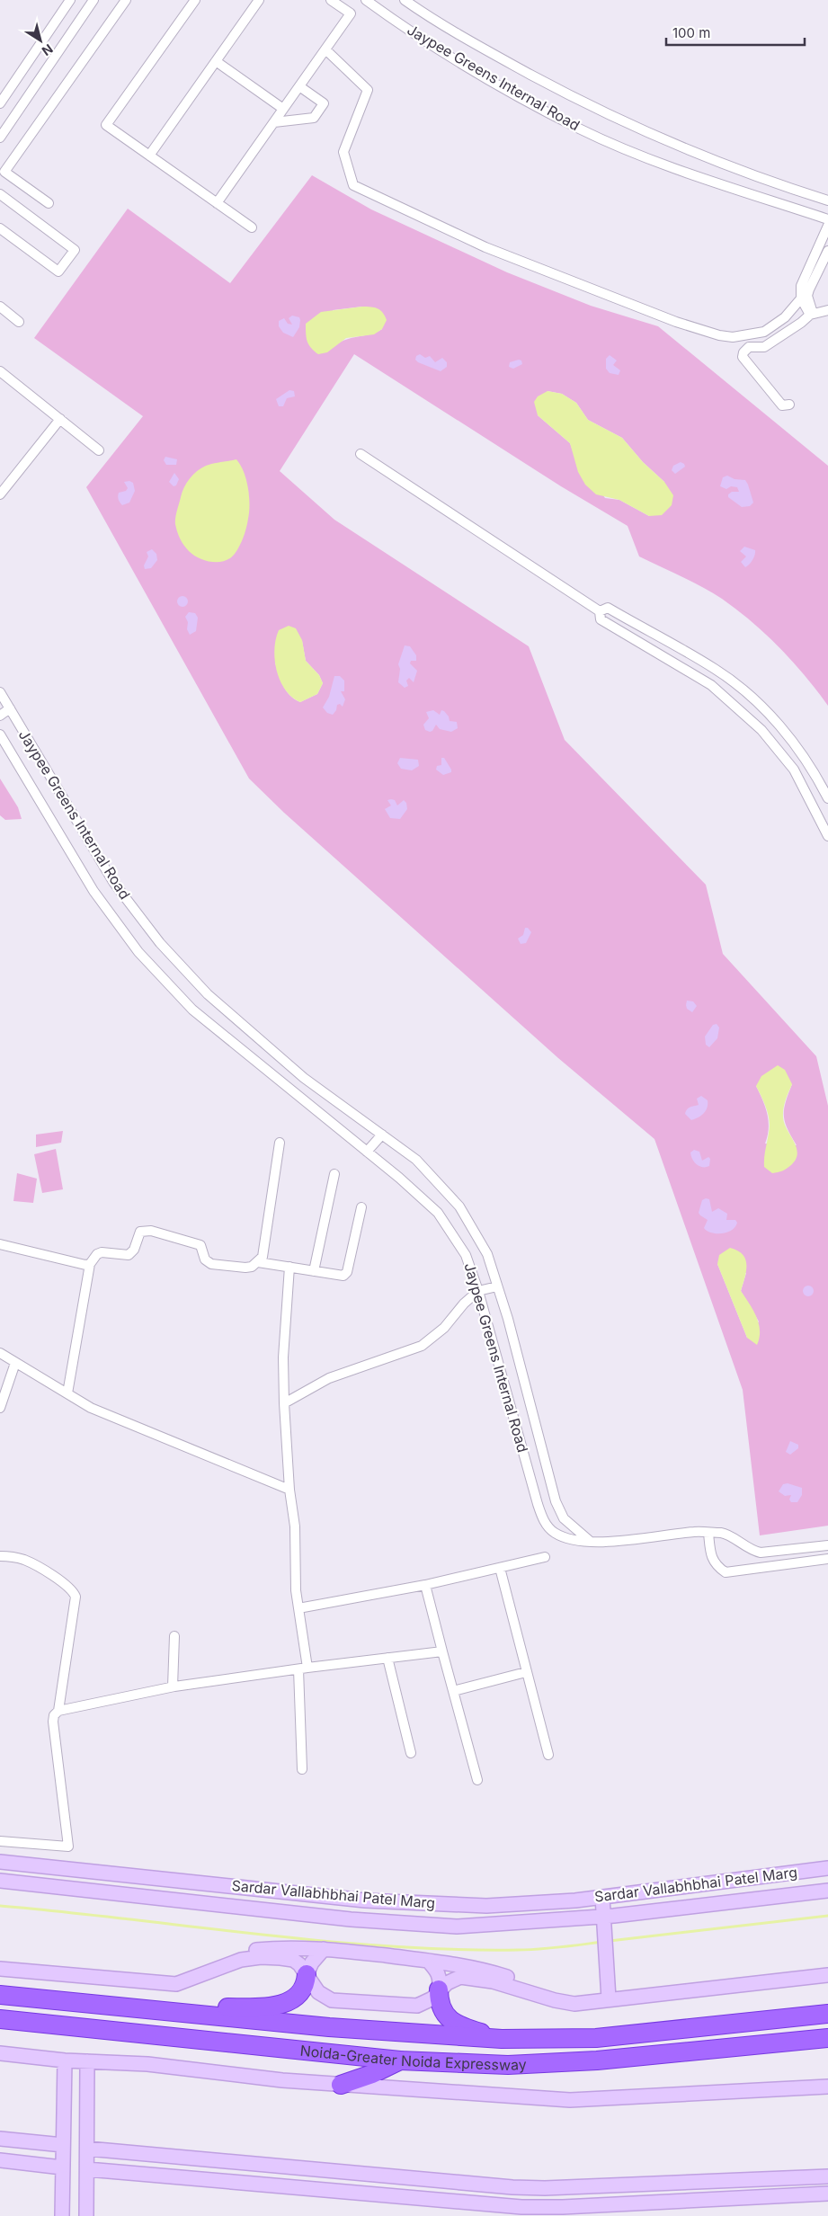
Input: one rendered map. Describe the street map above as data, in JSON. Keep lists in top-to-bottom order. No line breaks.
{"streets":{"highway":["Noida-Greater Noida Expressway"],"street":["Jaypee Greens Internal Road","Sardar Vallabhbhai Patel Marg"]},"scale_bar":"100 m","north":"bottom right"}
